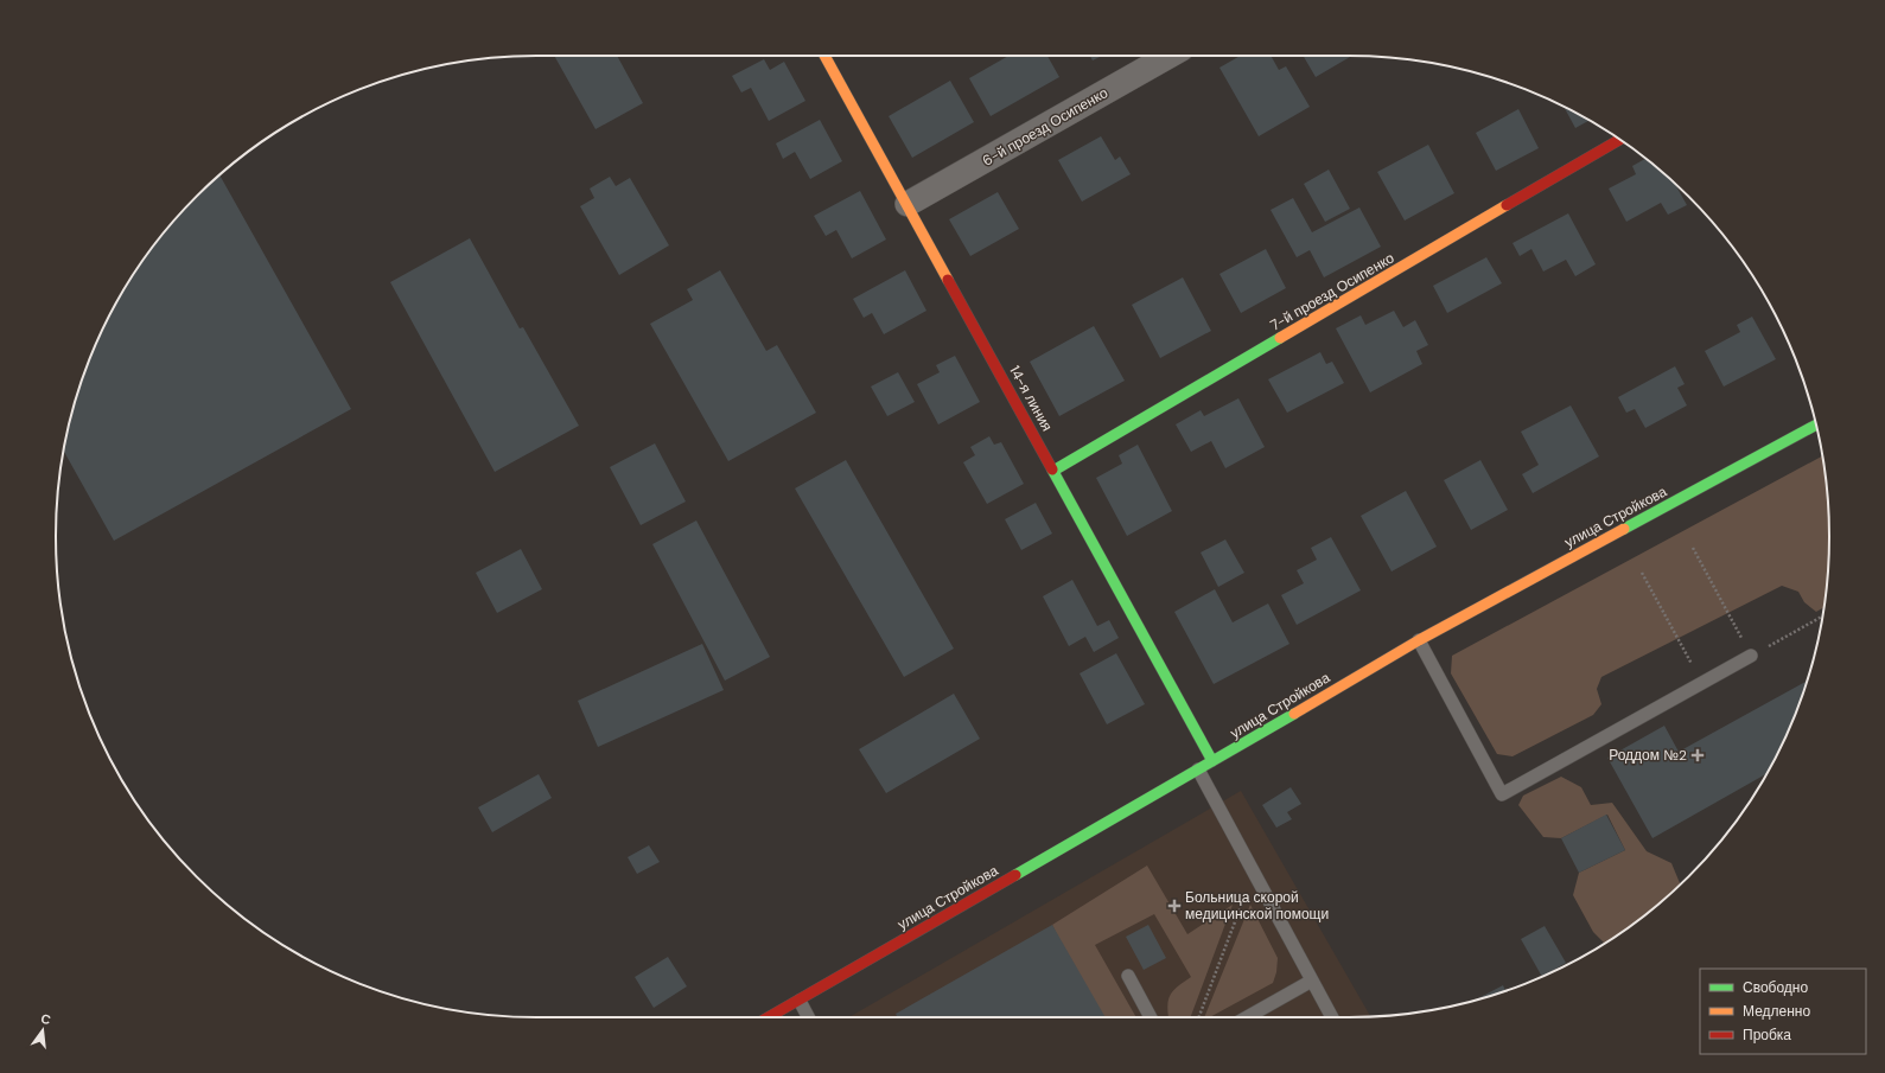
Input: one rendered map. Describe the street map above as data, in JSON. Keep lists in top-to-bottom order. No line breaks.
{"streets":{"street":["6-й проезд Осипенко","7-й проезд Осипенко","14-я линия","улица Стройкова"]},"crossings":[["6-й проезд Осипенко","14-я линия"],["7-й проезд Осипенко","14-я линия"],["14-я линия","улица Стройкова"]],"places":{"health":["Роддом №2","Больница скорой медицинской помощи"]},"legend":["Свободно","Медленно","Пробка"],"north":"top"}
